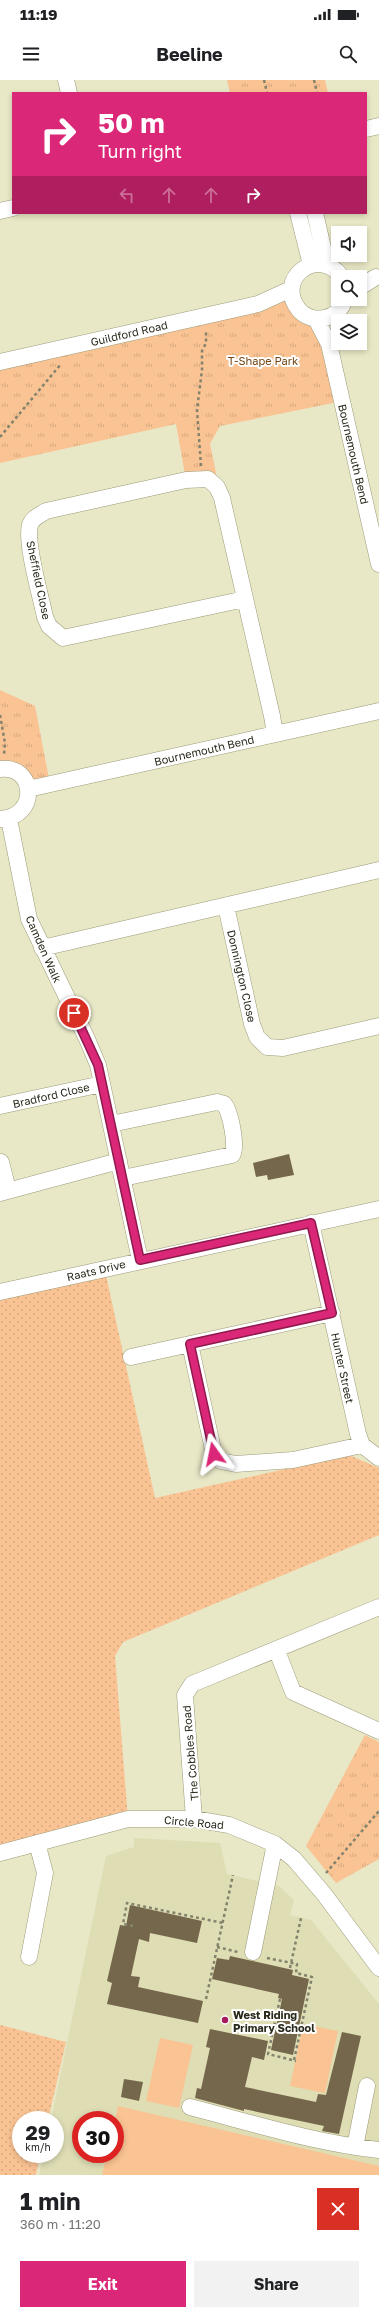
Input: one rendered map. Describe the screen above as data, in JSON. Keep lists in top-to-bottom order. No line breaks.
{"streets":{"street":["Guildford Road","Bournemouth Bend","Sheffield Close","Camden Walk","Donnington Close","Bradford Close","Raats Drive","Hunter Street","The Cobbles Road","Circle Road"]},"crossings":[["Camden Walk","Bradford Close"],["Camden Walk","Raats Drive"],["Raats Drive","Hunter Street"],["The Cobbles Road","Circle Road"]],"parks":["T-Shape Park"],"places":["West Riding Primary School"],"page":{"status":"11:19","header":"Beeline","turn":["50 m","Turn right"],"speed":"29 km/h","limit":"30","heading":["1 min","360 m · 11:20"],"buttons":["Exit","Share"]}}
